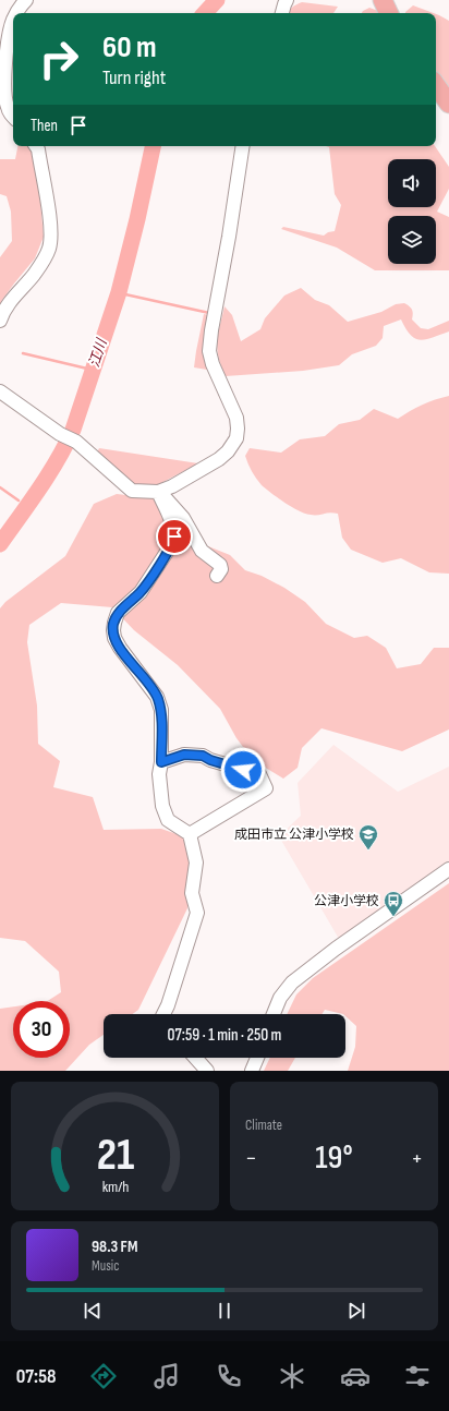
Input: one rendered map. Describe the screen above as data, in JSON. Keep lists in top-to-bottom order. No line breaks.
{"water":["江川"],"places":{"school or university":["成田市立 公津小学校"],"bus stop":["公津小学校"]},"page":{"turn":["60 m","Turn right"],"then":"Then","limit":"30","trip":"07:59 · 1 min · 250 m","tile":"Climate","heat":["−","19°","+"],"song":["98.3 FM","Music"],"tabs":"07:58","gauge":["21","km/h"]}}
